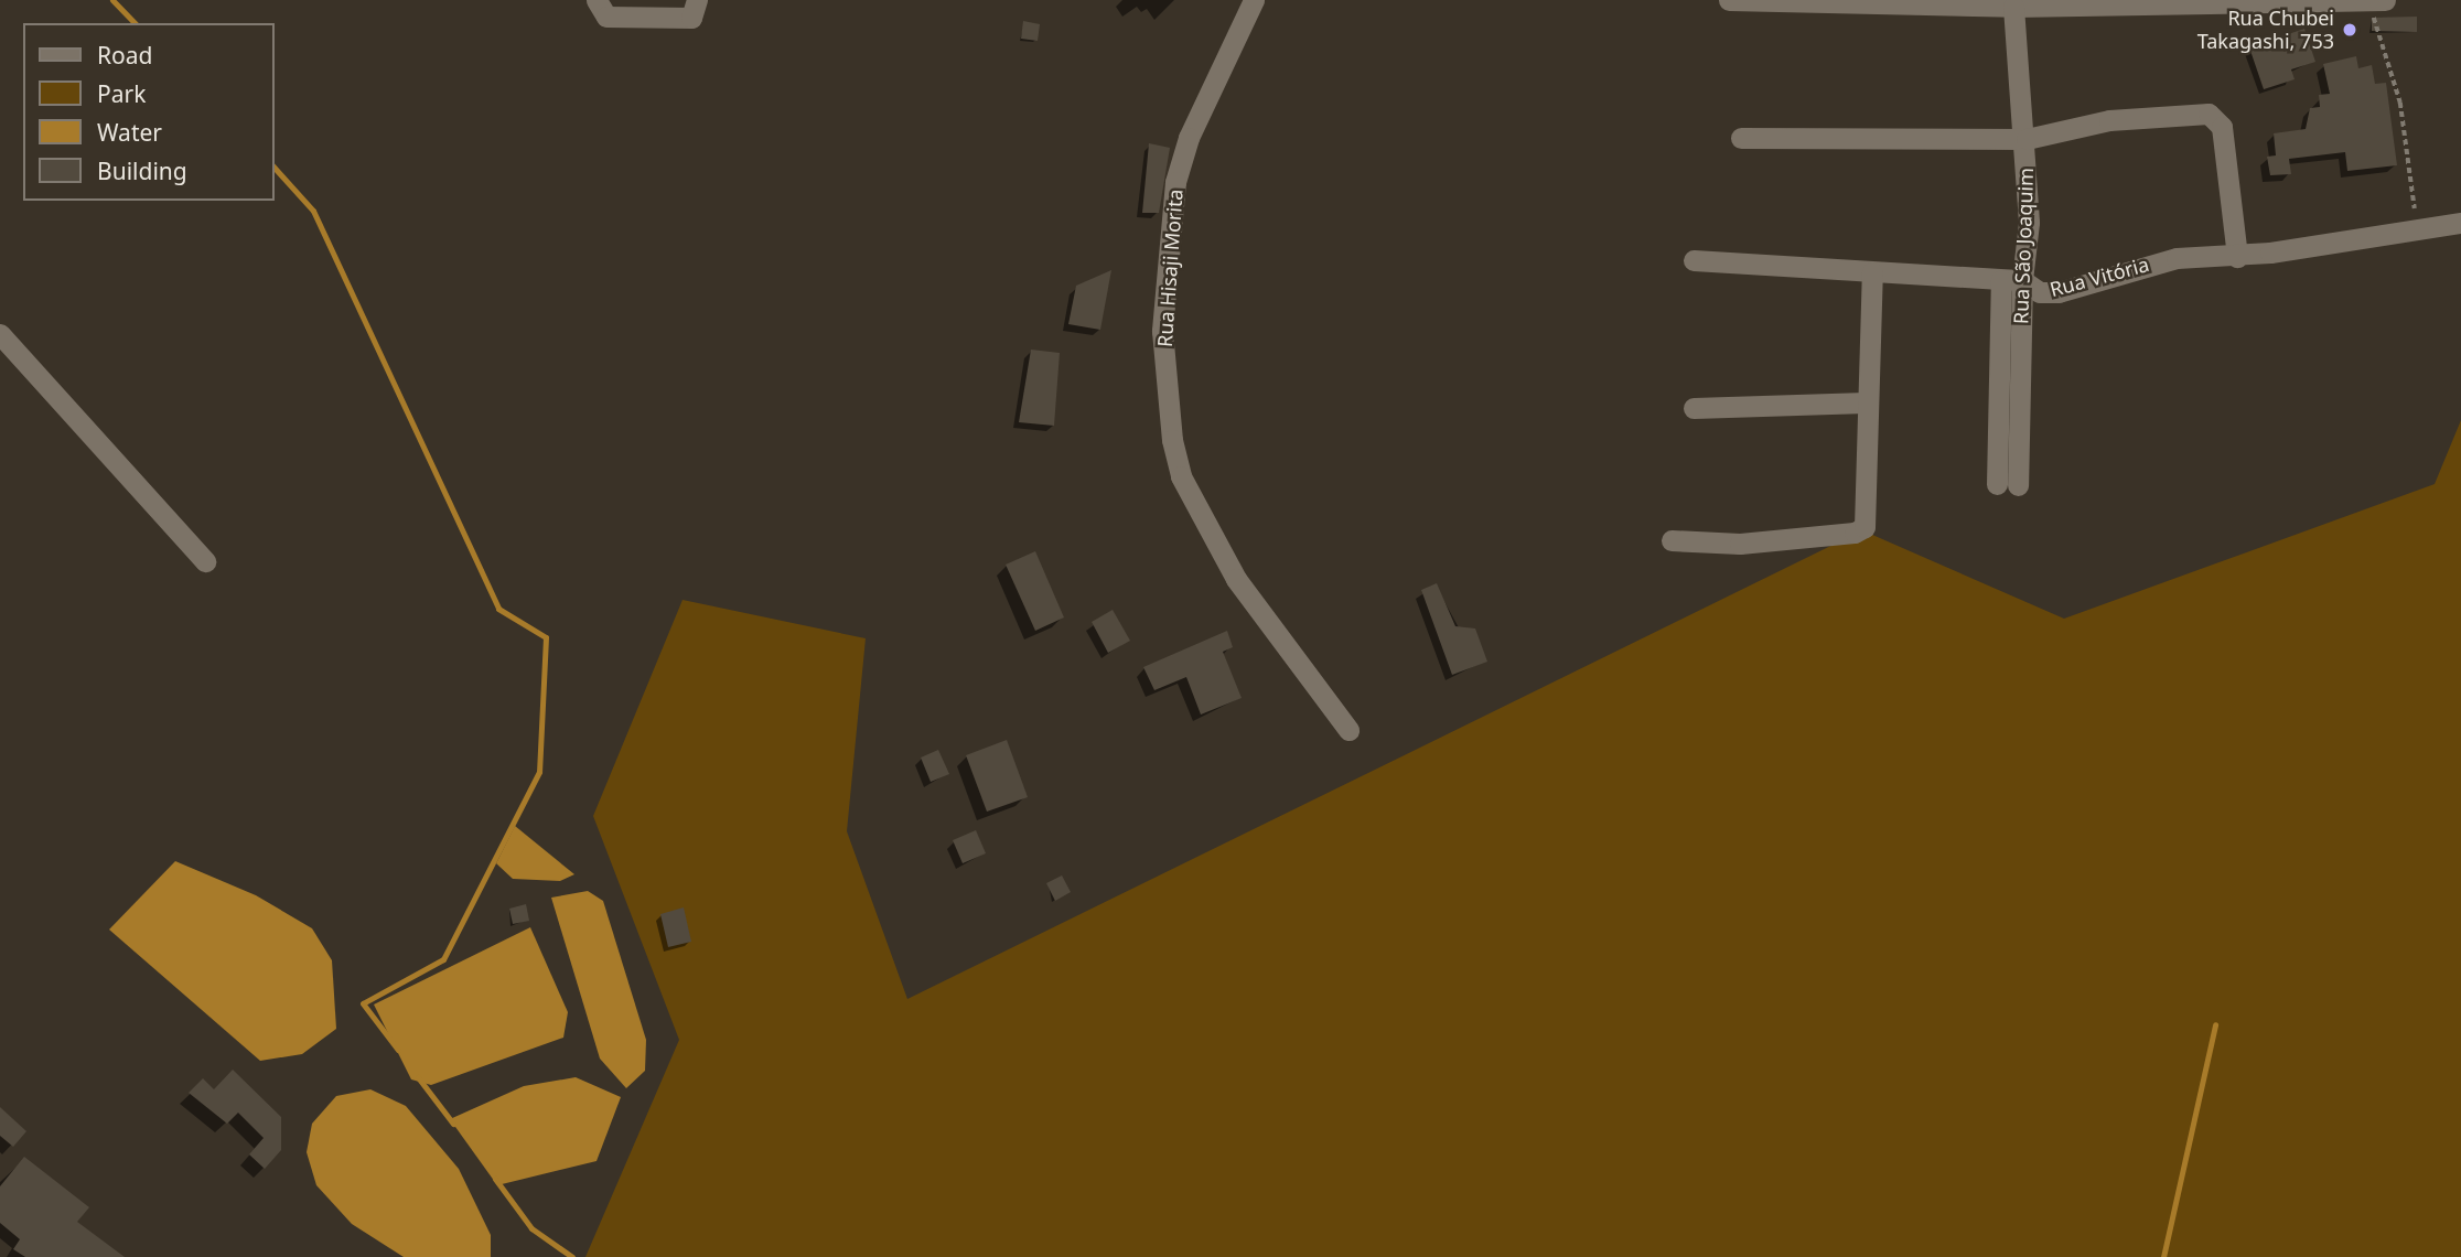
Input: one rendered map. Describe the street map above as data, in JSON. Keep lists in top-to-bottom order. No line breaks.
{"streets":{"street":["Rua São Joaquim","Rua Hisaji Morita","Rua Vitória"]},"crossings":[["Rua São Joaquim","Rua Vitória"]],"places":["Rua Chubei Takagashi, 753"],"legend":["Road","Park","Water","Building"]}
